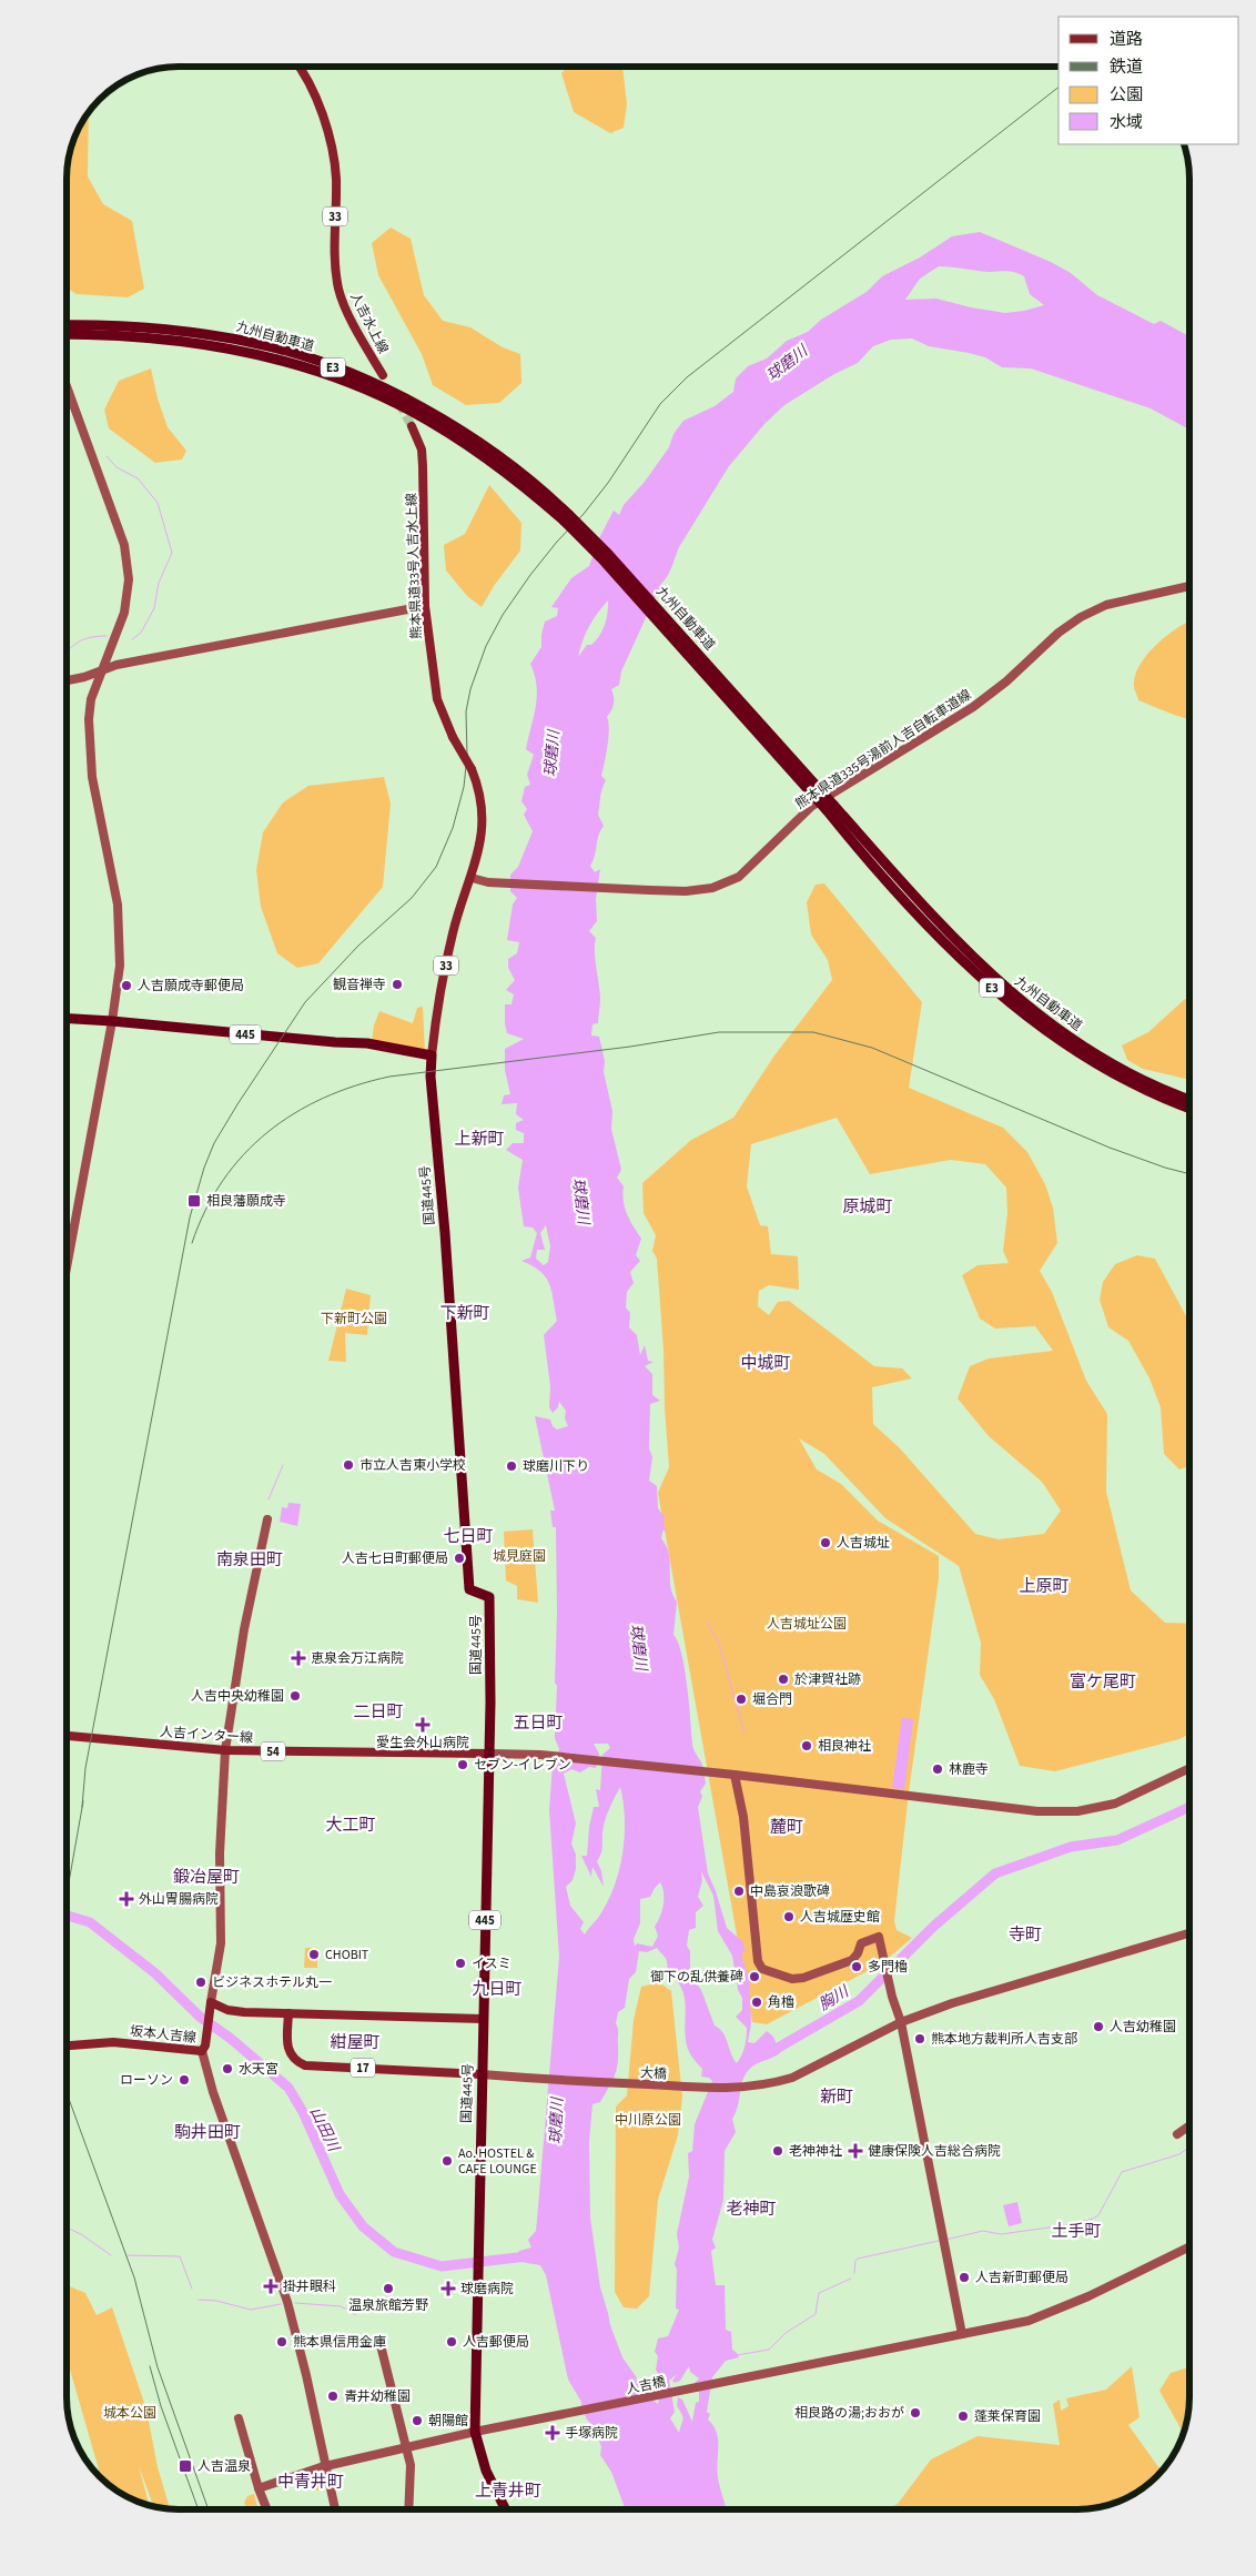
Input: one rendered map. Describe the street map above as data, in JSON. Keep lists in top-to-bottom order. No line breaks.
{"streets":{"highway":["九州自動車道","E3","445","国道445号"],"main road":["33","人吉水上線","熊本県道33号人吉水上線","人吉インター線","54","坂本人吉線","17"],"street":["熊本県道335号湯前人吉自転車道線","大橋","人吉橋"]},"crossings":[["熊本県道33号人吉水上線","熊本県道335号湯前人吉自転車道線"],["熊本県道33号人吉水上線","445"],["熊本県道33号人吉水上線","国道445号"],["445","国道445号"],["国道445号","人吉インター線"],["国道445号","17"],["国道445号","大橋"],["国道445号","人吉橋"],["17","大橋"]],"districts":["上新町","原城町","下新町","中城町","七日町","南泉田町","上原町","富ケ尾町","二日町","五日町","大工町","麓町","鍛冶屋町","寺町","九日町","紺屋町","新町","駒井田町","老神町","土手町","中青井町","上青井町"],"water":["球磨川","胸川","山田川"],"parks":["下新町公園","城見庭園","人吉城址公園","中川原公園","城本公園"],"places":{"other":["観音禅寺","人吉願成寺郵便局","市立人吉東小学校","球磨川下り","人吉城址","人吉七日町郵便局","於津賀社跡","人吉中央幼稚園","堀合門","相良神社","セブン-イレブン","林鹿寺","中島哀浪歌碑","人吉城歴史館","CHOBIT","イスミ","多門櫓","御下の乱供養碑","ビジネスホテル丸一","角櫓","人吉幼稚園","熊本地方裁判所人吉支部","水天宮","ローソン","老神神社","Ao. HOSTEL & CAFE LOUNGE","人吉新町郵便局","温泉旅館芳野","熊本県信用金庫","人吉郵便局","青井幼稚園","相良路の湯;おおが","蓬莱保育園","朝陽館"],"transit":["相良藩願成寺","人吉温泉"],"health":["恵泉会万江病院","愛生会外山病院","外山胃腸病院","健康保険人吉総合病院","掛井眼科","球磨病院","手塚病院"]},"legend":["道路","鉄道","公園","水域"]}
